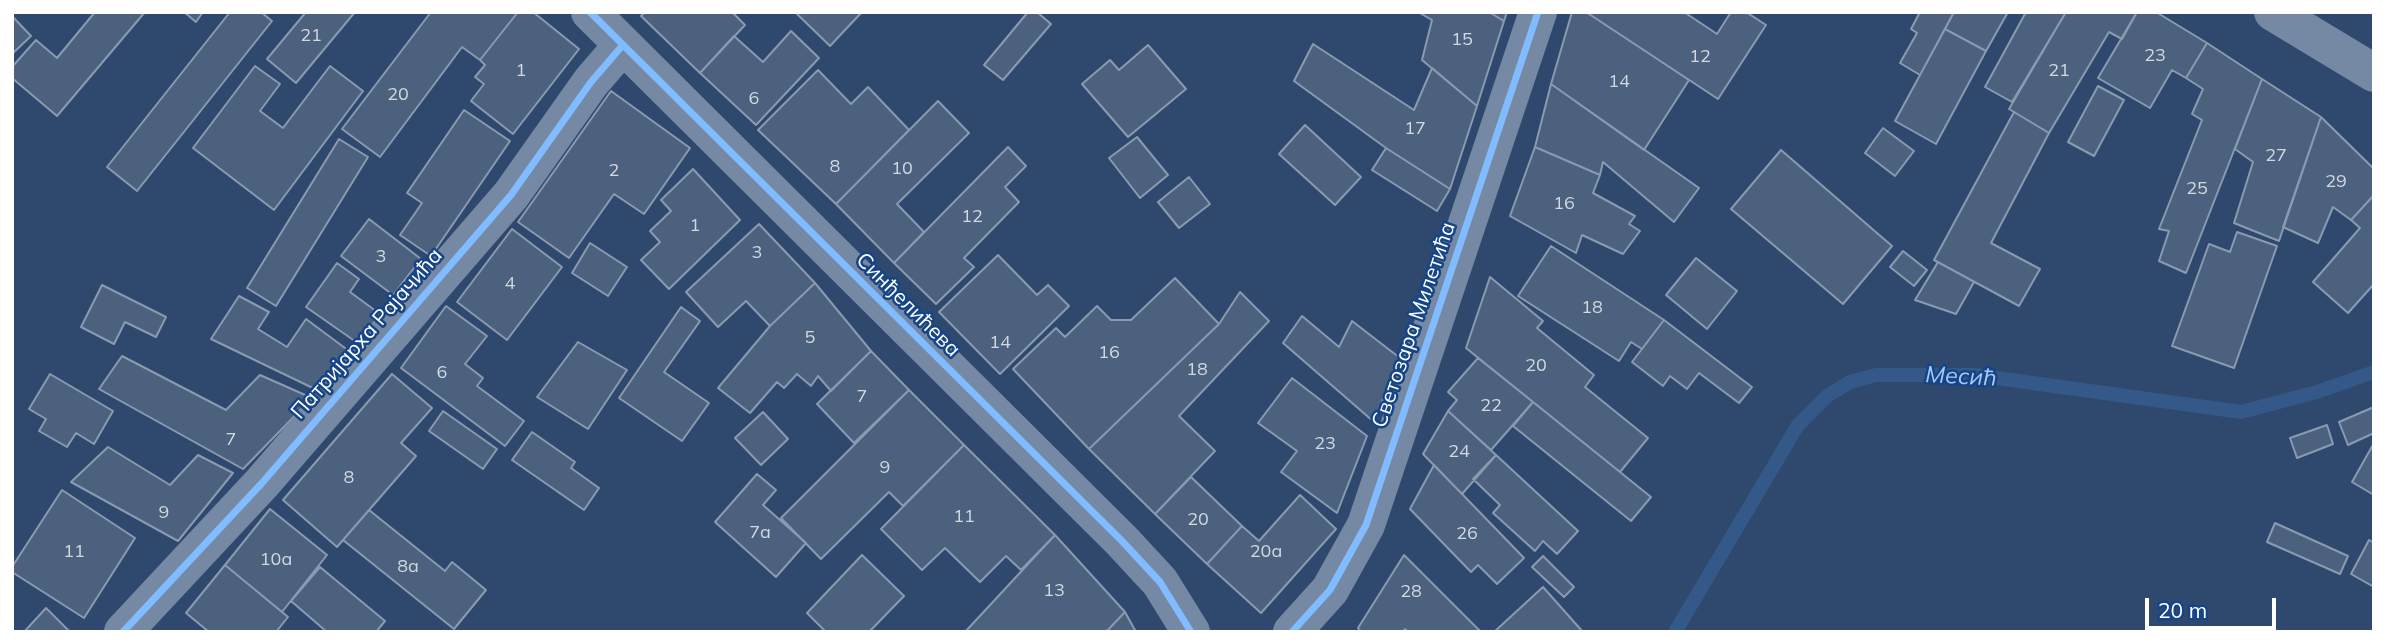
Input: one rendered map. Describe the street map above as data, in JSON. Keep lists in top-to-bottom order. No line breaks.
{"streets":{"street":["Синђелићева","Светозара Милетића","Патријарха Рајачића"]},"crossings":[["Синђелићева","Патријарха Рајачића"]],"water":["Месић"],"house_numbers":["21","15","23","12","1","21","14","20","6","17","27","8","10","2","29","25","16","12","1","3","3","4","18","5","14","16","20","18","6","7","22","7","23","24","9","8","9","11","20","7a","26","11","20a","10a","8a","13","28"],"scale_bar":"20 m"}
